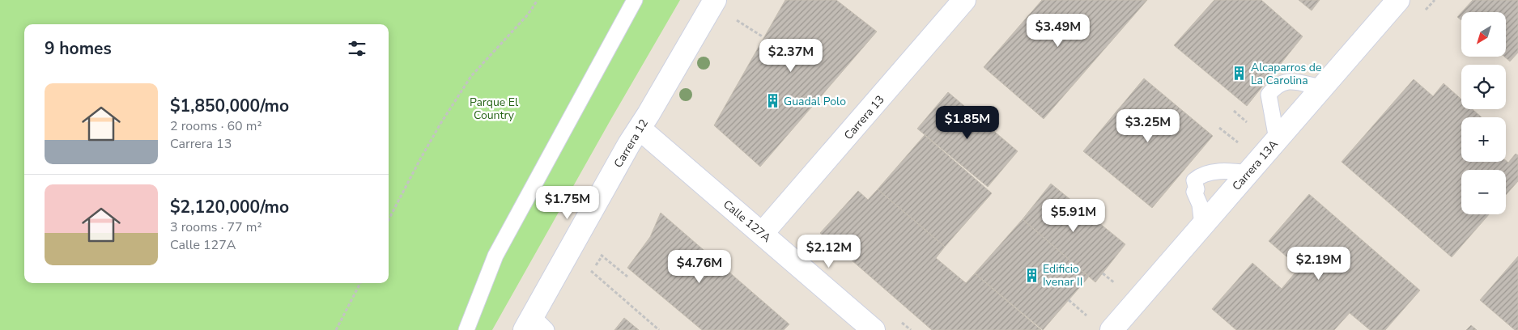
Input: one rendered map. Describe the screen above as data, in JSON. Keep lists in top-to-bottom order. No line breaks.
{"streets":{"street":["Carrera 13","Carrera 12","Carrera 13A","Calle 127A"]},"crossings":[["Carrera 13","Calle 127A"],["Carrera 12","Calle 127A"]],"parks":["Parque El Country"],"places":{"building":["Alcaparros de La Carolina","Guadal Polo","Edificio Ivenar II"]},"north":"bottom left","page":{"map_buttons":["+","−"],"price":["$3.49M","$2.37M","$1.85M","$3.25M","$1.75M","$5.91M","$2.12M","$2.19M","$4.76M"],"heading":"9 homes","list":[{"name":"$1,850,000/mo","note":"2 rooms · 60 m² · Carrera 13"},{"name":"$2,120,000/mo","note":"3 rooms · 77 m² · Calle 127A"}]}}
